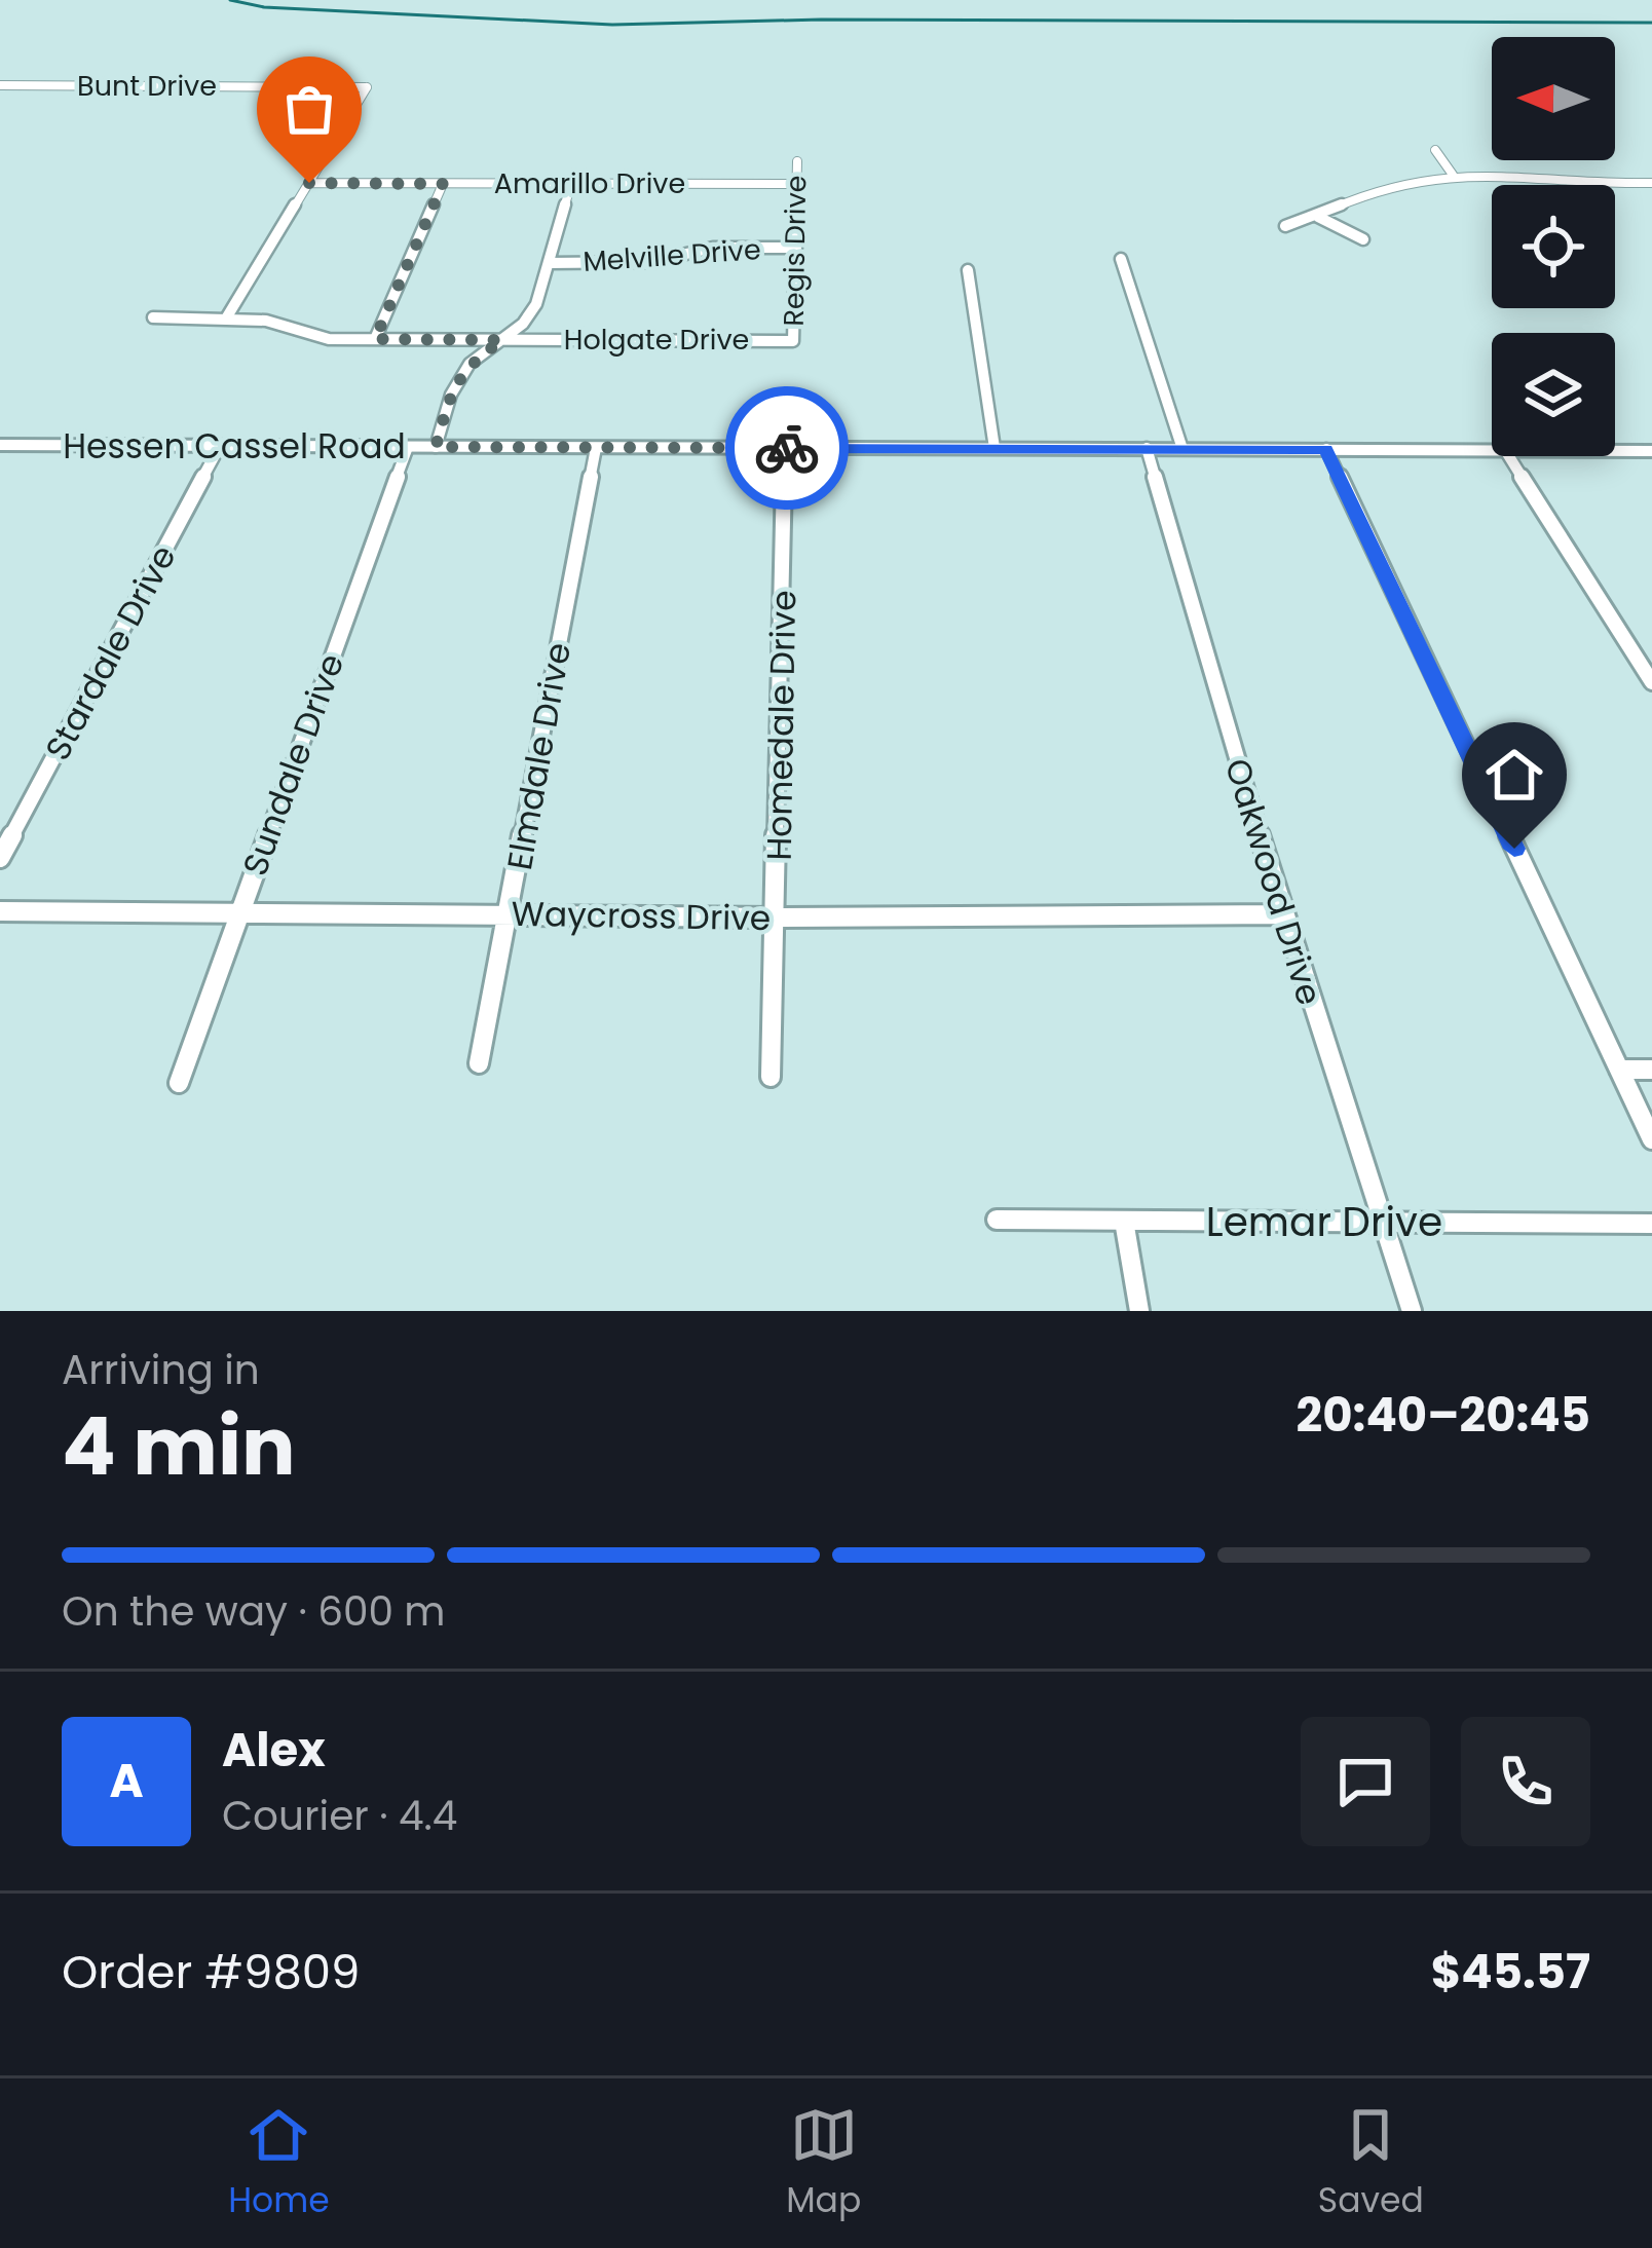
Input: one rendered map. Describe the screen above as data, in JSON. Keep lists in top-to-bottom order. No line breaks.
{"streets":{"main road":["Hessen Cassel Road"],"street":["Bunt Drive","Amarillo Drive","Regis Drive","Melville Drive","Holgate Drive","Stardale Drive","Homedale Drive","Elmdale Drive","Sundale Drive","Oakwood Drive","Waycross Drive","Lemar Drive"]},"crossings":[["Bunt Drive","Amarillo Drive"],["Amarillo Drive","Regis Drive"],["Regis Drive","Melville Drive"],["Regis Drive","Holgate Drive"],["Hessen Cassel Road","Stardale Drive"],["Hessen Cassel Road","Homedale Drive"],["Hessen Cassel Road","Elmdale Drive"],["Hessen Cassel Road","Sundale Drive"],["Hessen Cassel Road","Oakwood Drive"],["Homedale Drive","Waycross Drive"],["Elmdale Drive","Waycross Drive"],["Sundale Drive","Waycross Drive"],["Oakwood Drive","Waycross Drive"],["Oakwood Drive","Lemar Drive"]],"north":"left","page":{"heading":["4 min","Arriving in","20:40–20:45"],"panel":["Alex","Courier · 4.4","Order #9809","$45.57"],"bar":"On the way · 600 m","round":"A","tabs":["Home","Map","Saved"]}}
